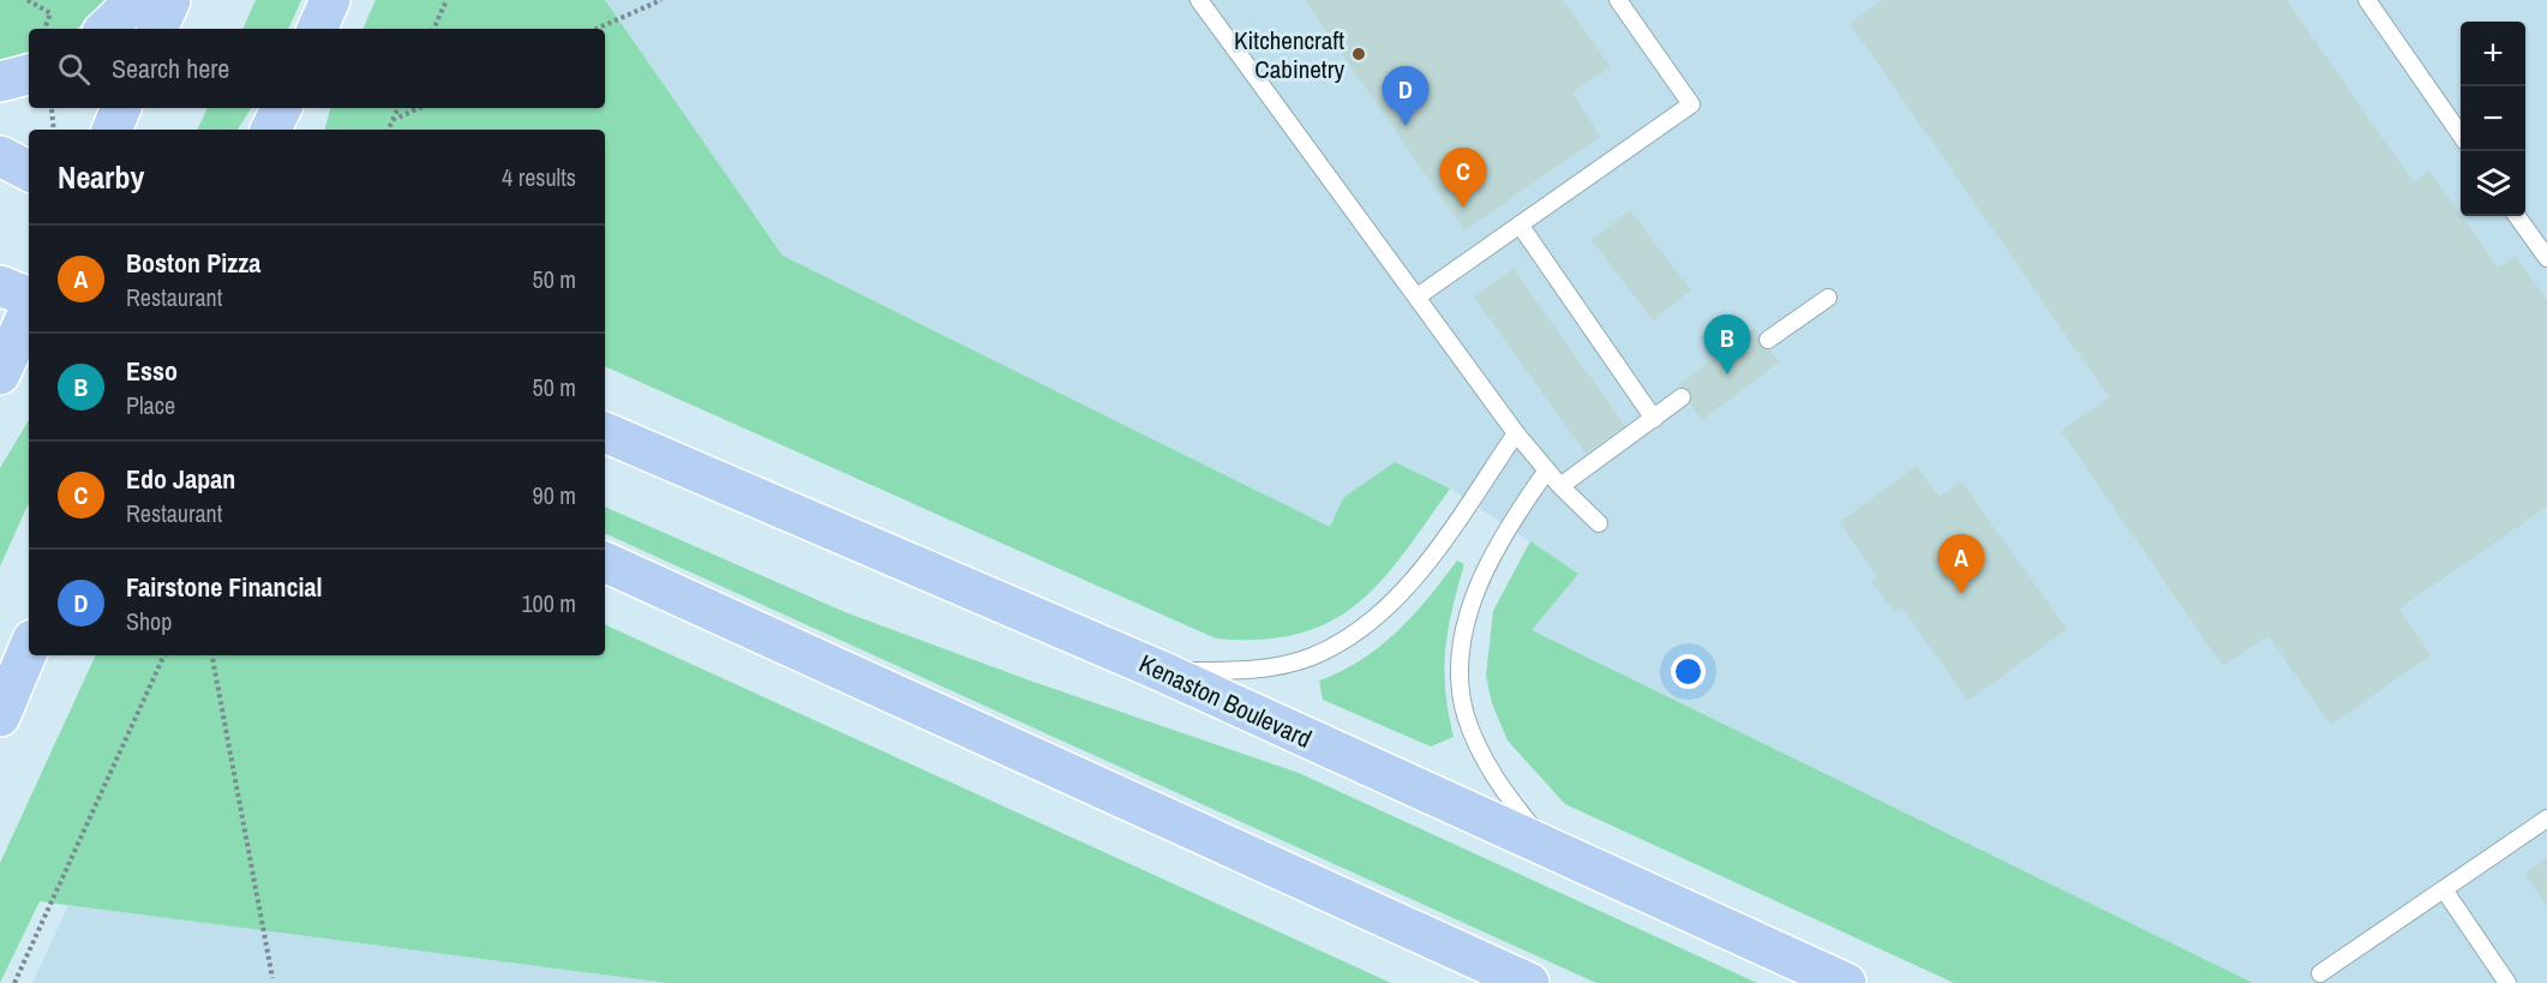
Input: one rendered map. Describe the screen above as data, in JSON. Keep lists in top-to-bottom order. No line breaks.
{"streets":{"main road":["Kenaston Boulevard"]},"places":["Kitchencraft Cabinetry"],"page":{"map_buttons":["+","−"],"search":"Search here","pins":["D","C","B","A"],"heading":["Nearby","4 results"],"list":[{"mark":"A","name":"Boston Pizza","note":"Restaurant","value":"50 m"},{"mark":"B","name":"Esso","note":"Place","value":"50 m"},{"mark":"C","name":"Edo Japan","note":"Restaurant","value":"90 m"},{"mark":"D","name":"Fairstone Financial","note":"Shop","value":"100 m"}]}}
